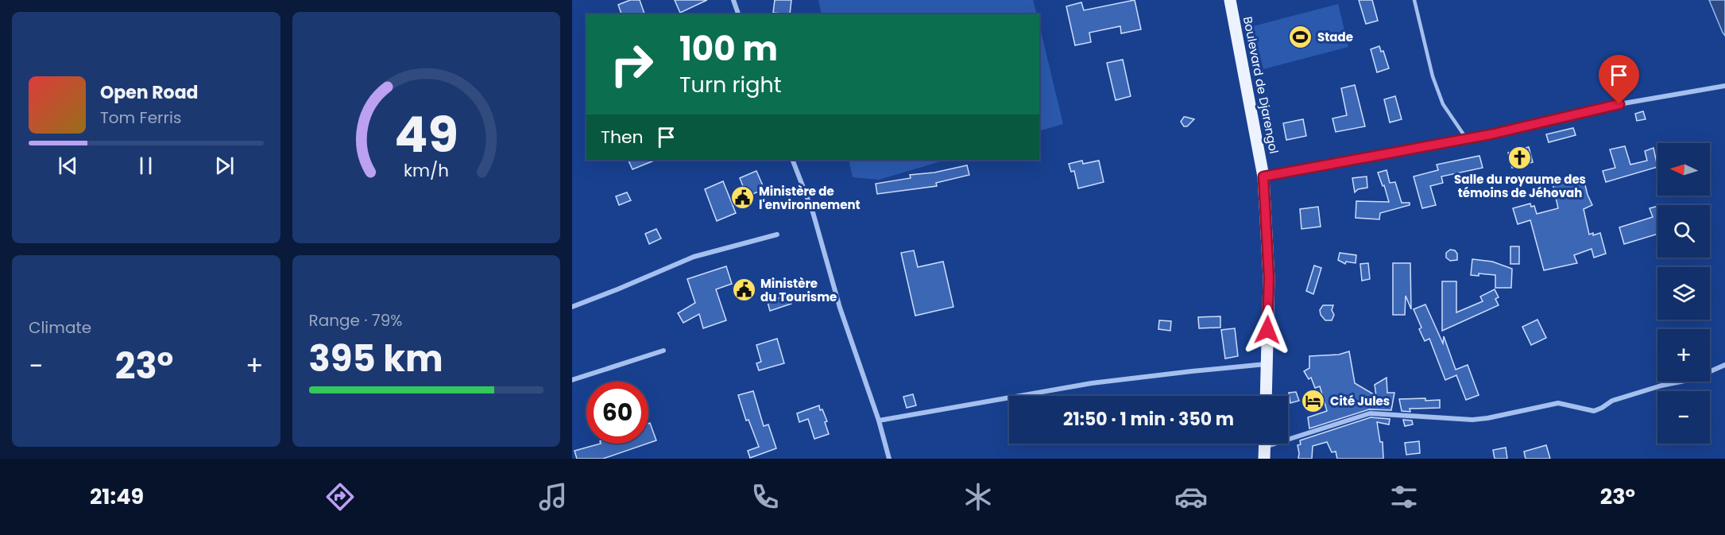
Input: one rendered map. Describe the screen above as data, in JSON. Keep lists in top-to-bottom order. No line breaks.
{"streets":{"main road":["Boulevard de Djarengol"]},"places":{"sports":["Stade"],"church":["Salle du royaume des témoins de Jéhovah"],"public building":["Ministère de l'environnement","Ministère du Tourisme"],"hotel":["Cité Jules"]},"north":"left","page":{"turn":["100 m","Turn right"],"song":["Open Road","Tom Ferris"],"then":"Then","map_buttons":["+","−"],"tile":["Climate",["Range · 79%","395 km"]],"heat":["−","23°","+"],"limit":"60","trip":"21:50 · 1 min · 350 m","tabs":["21:49","23°"],"gauge":["49","km/h"]}}
